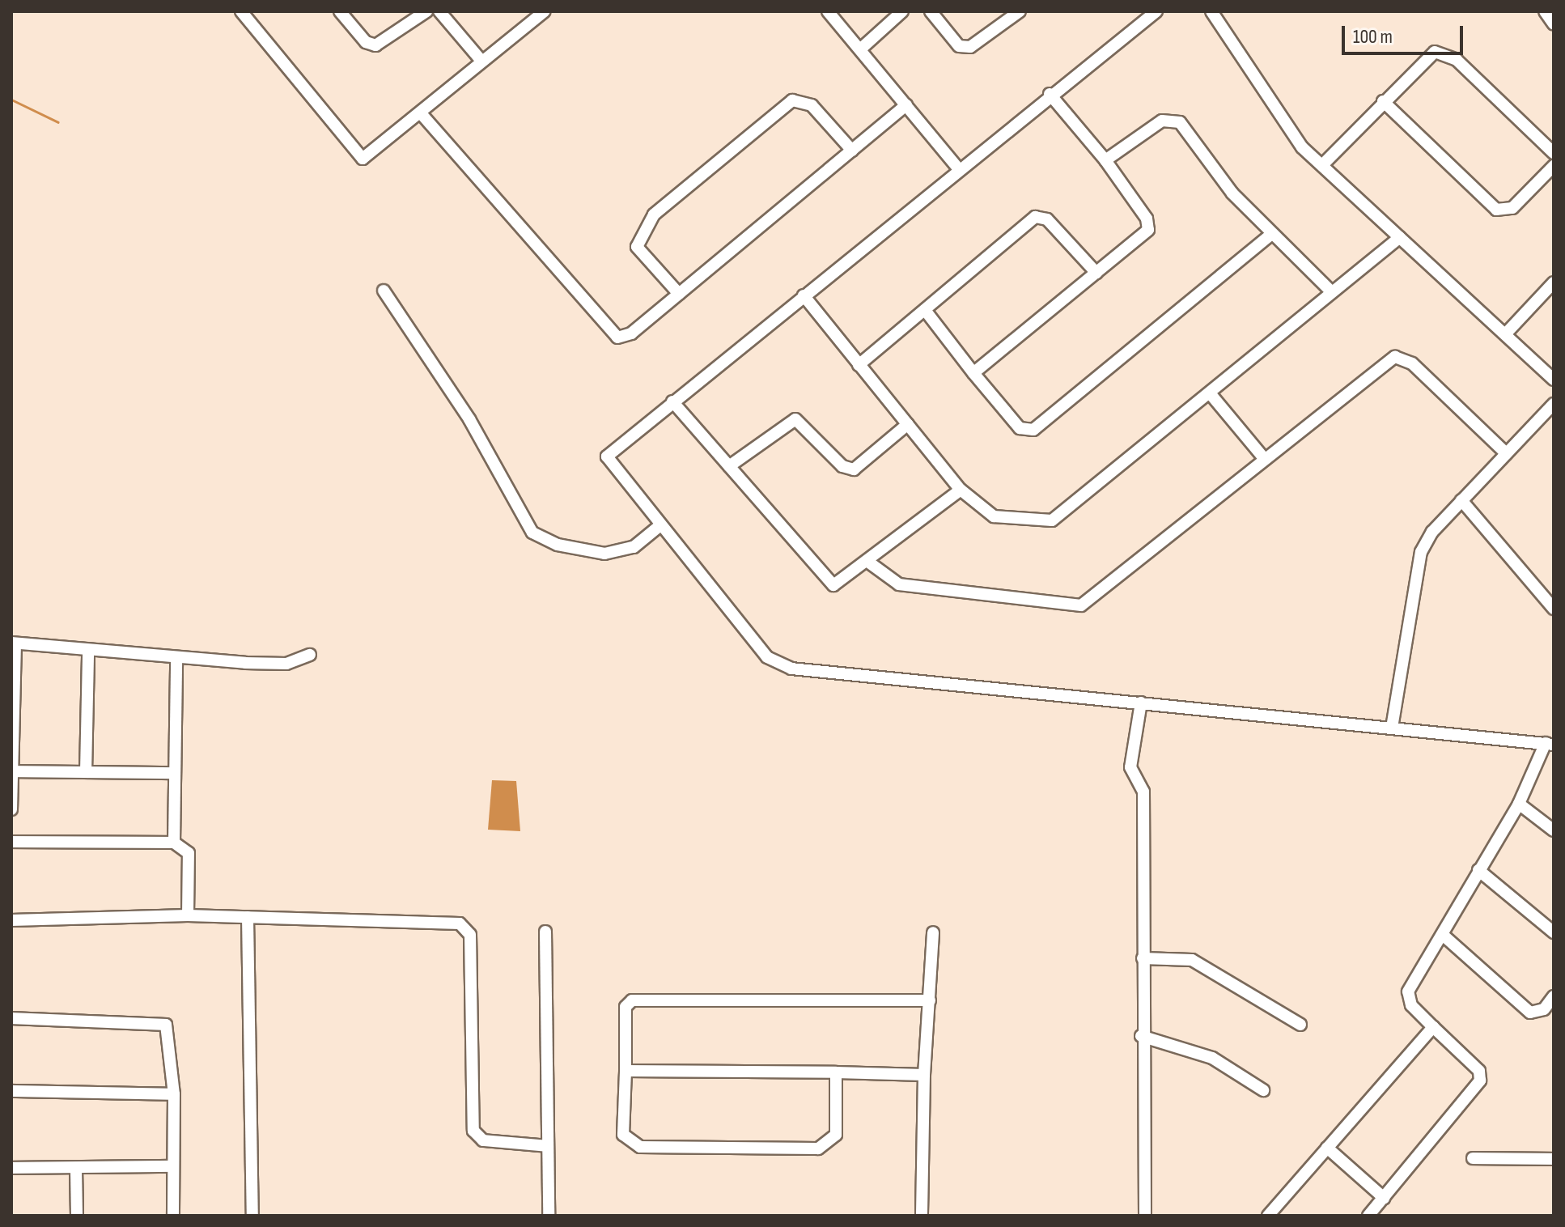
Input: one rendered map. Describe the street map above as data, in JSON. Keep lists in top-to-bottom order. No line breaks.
{"scale_bar":"100 m"}
